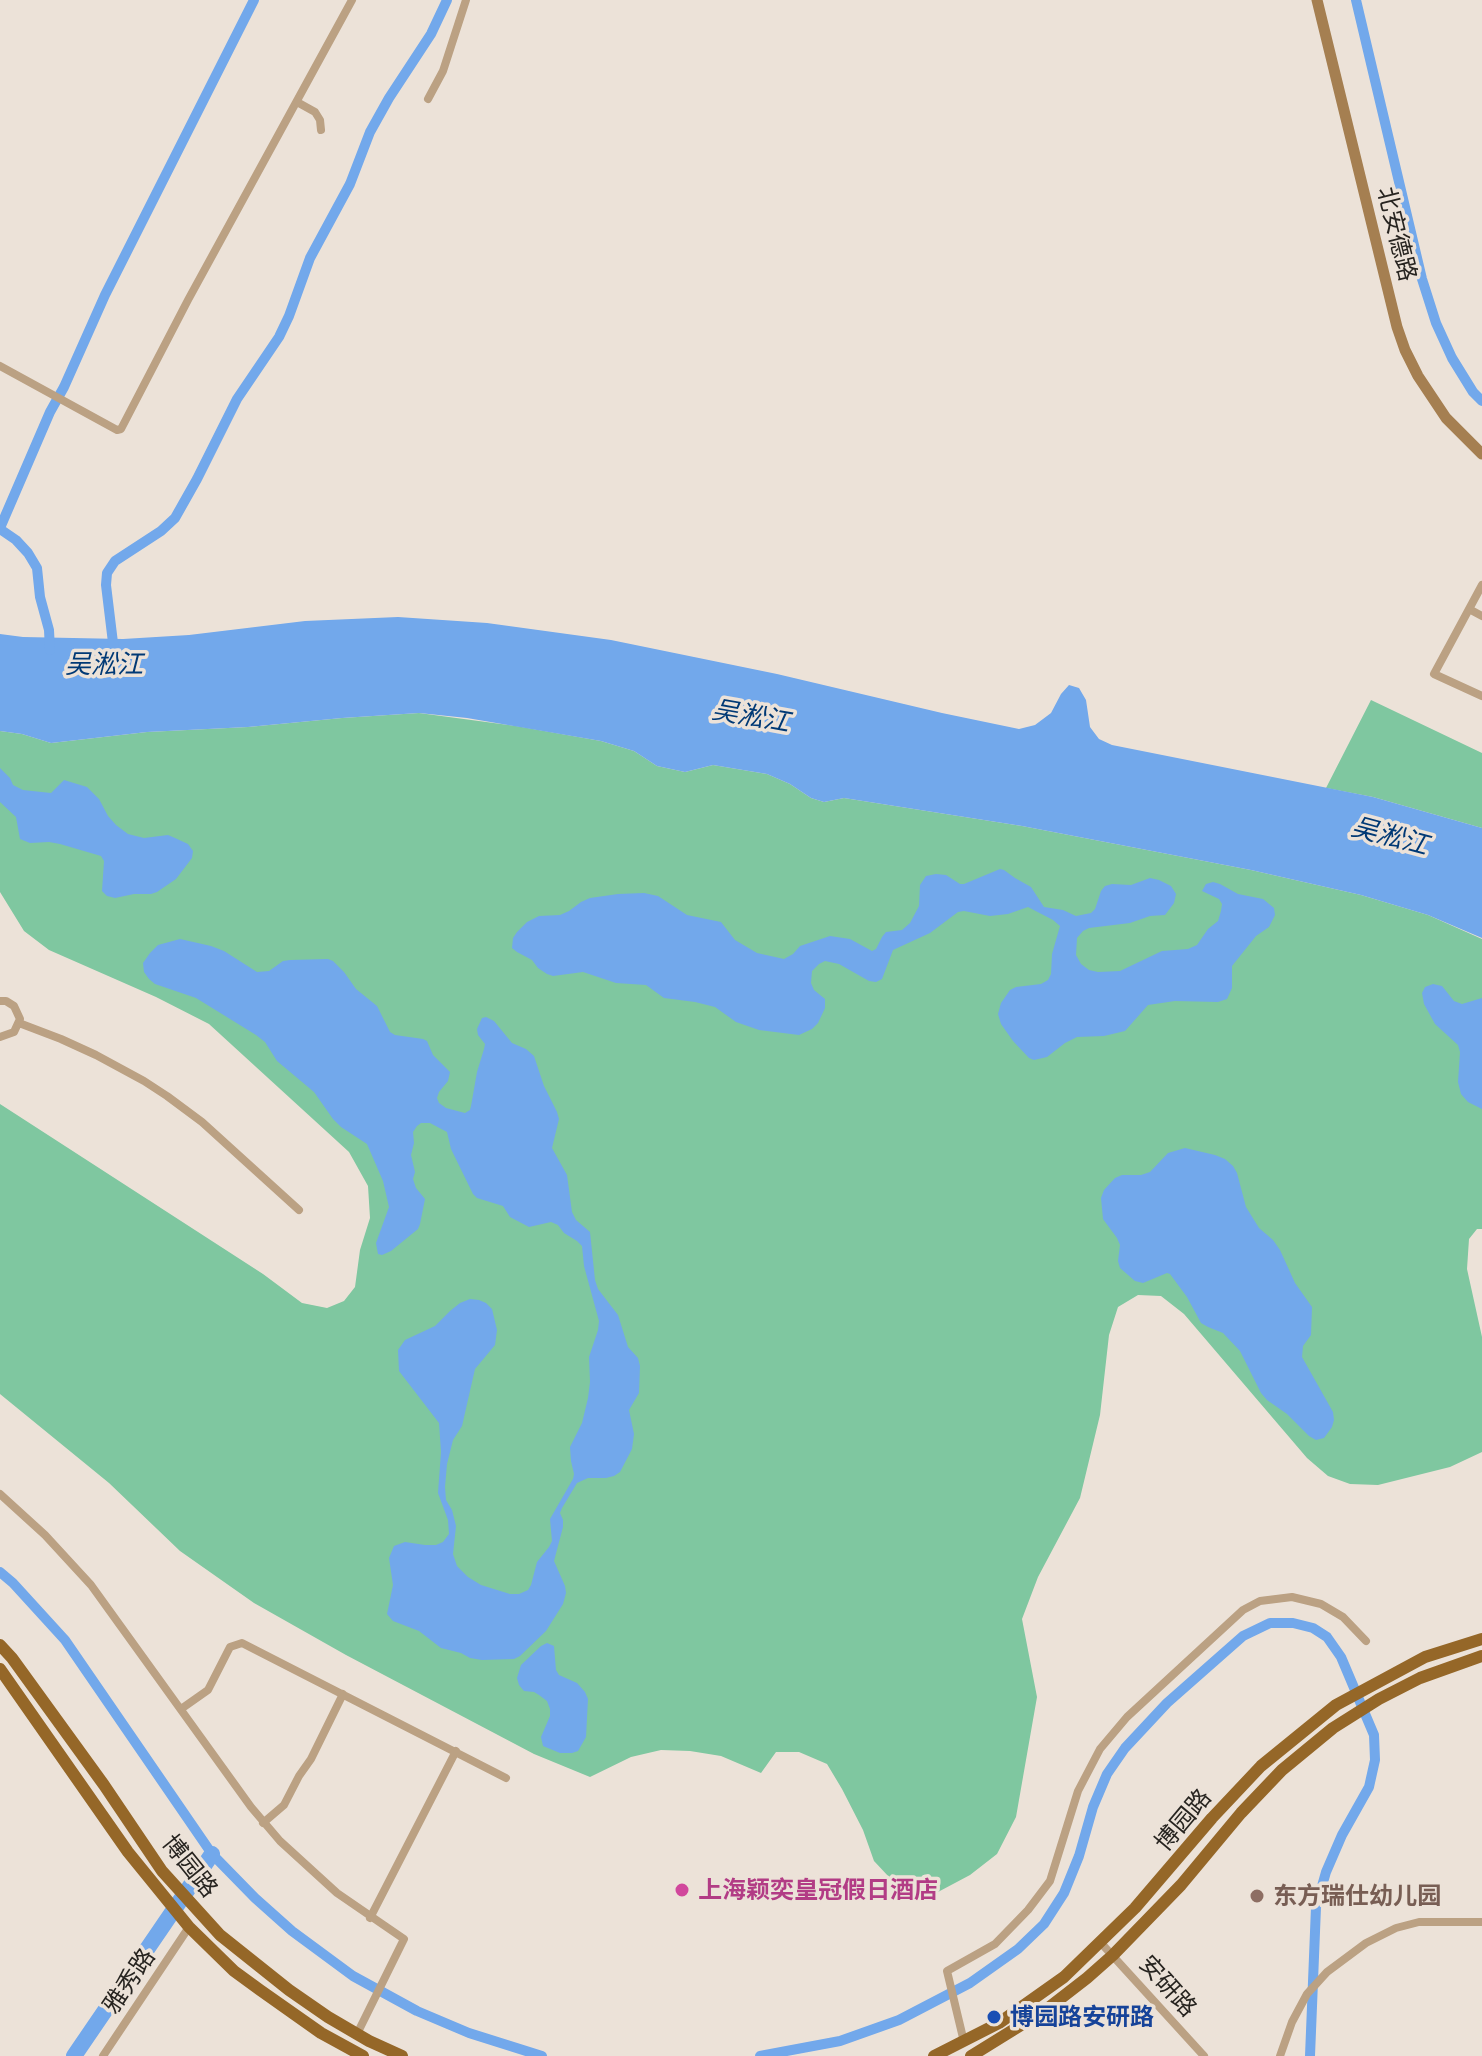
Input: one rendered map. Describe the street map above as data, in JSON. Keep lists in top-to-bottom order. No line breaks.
{"streets":{"main road":["博园路"],"street":["北安德路","雅秀路","安研路"]},"crossings":[["博园路","雅秀路"],["博园路","安研路"]],"water":["吴淞江"],"places":["上海颖奕皇冠假日酒店","东方瑞仕幼儿园","博园路安研路"]}
